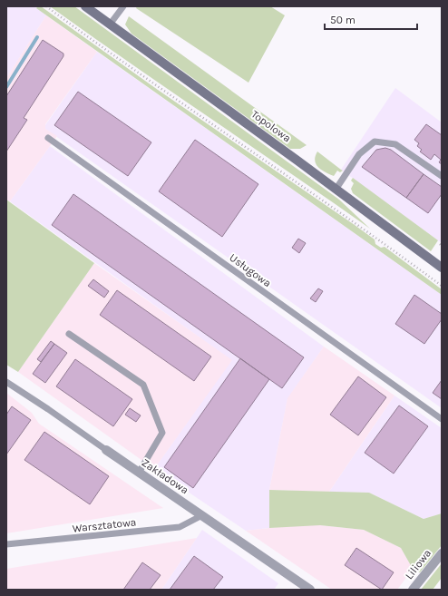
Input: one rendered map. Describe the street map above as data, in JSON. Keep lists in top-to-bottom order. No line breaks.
{"streets":{"main road":["Topolowa"],"street":["Zakładowa","Liliowa"],"lane":["Usługowa","Warsztatowa"]},"crossings":[["Zakładowa","Warsztatowa"]],"scale_bar":"50 m"}
